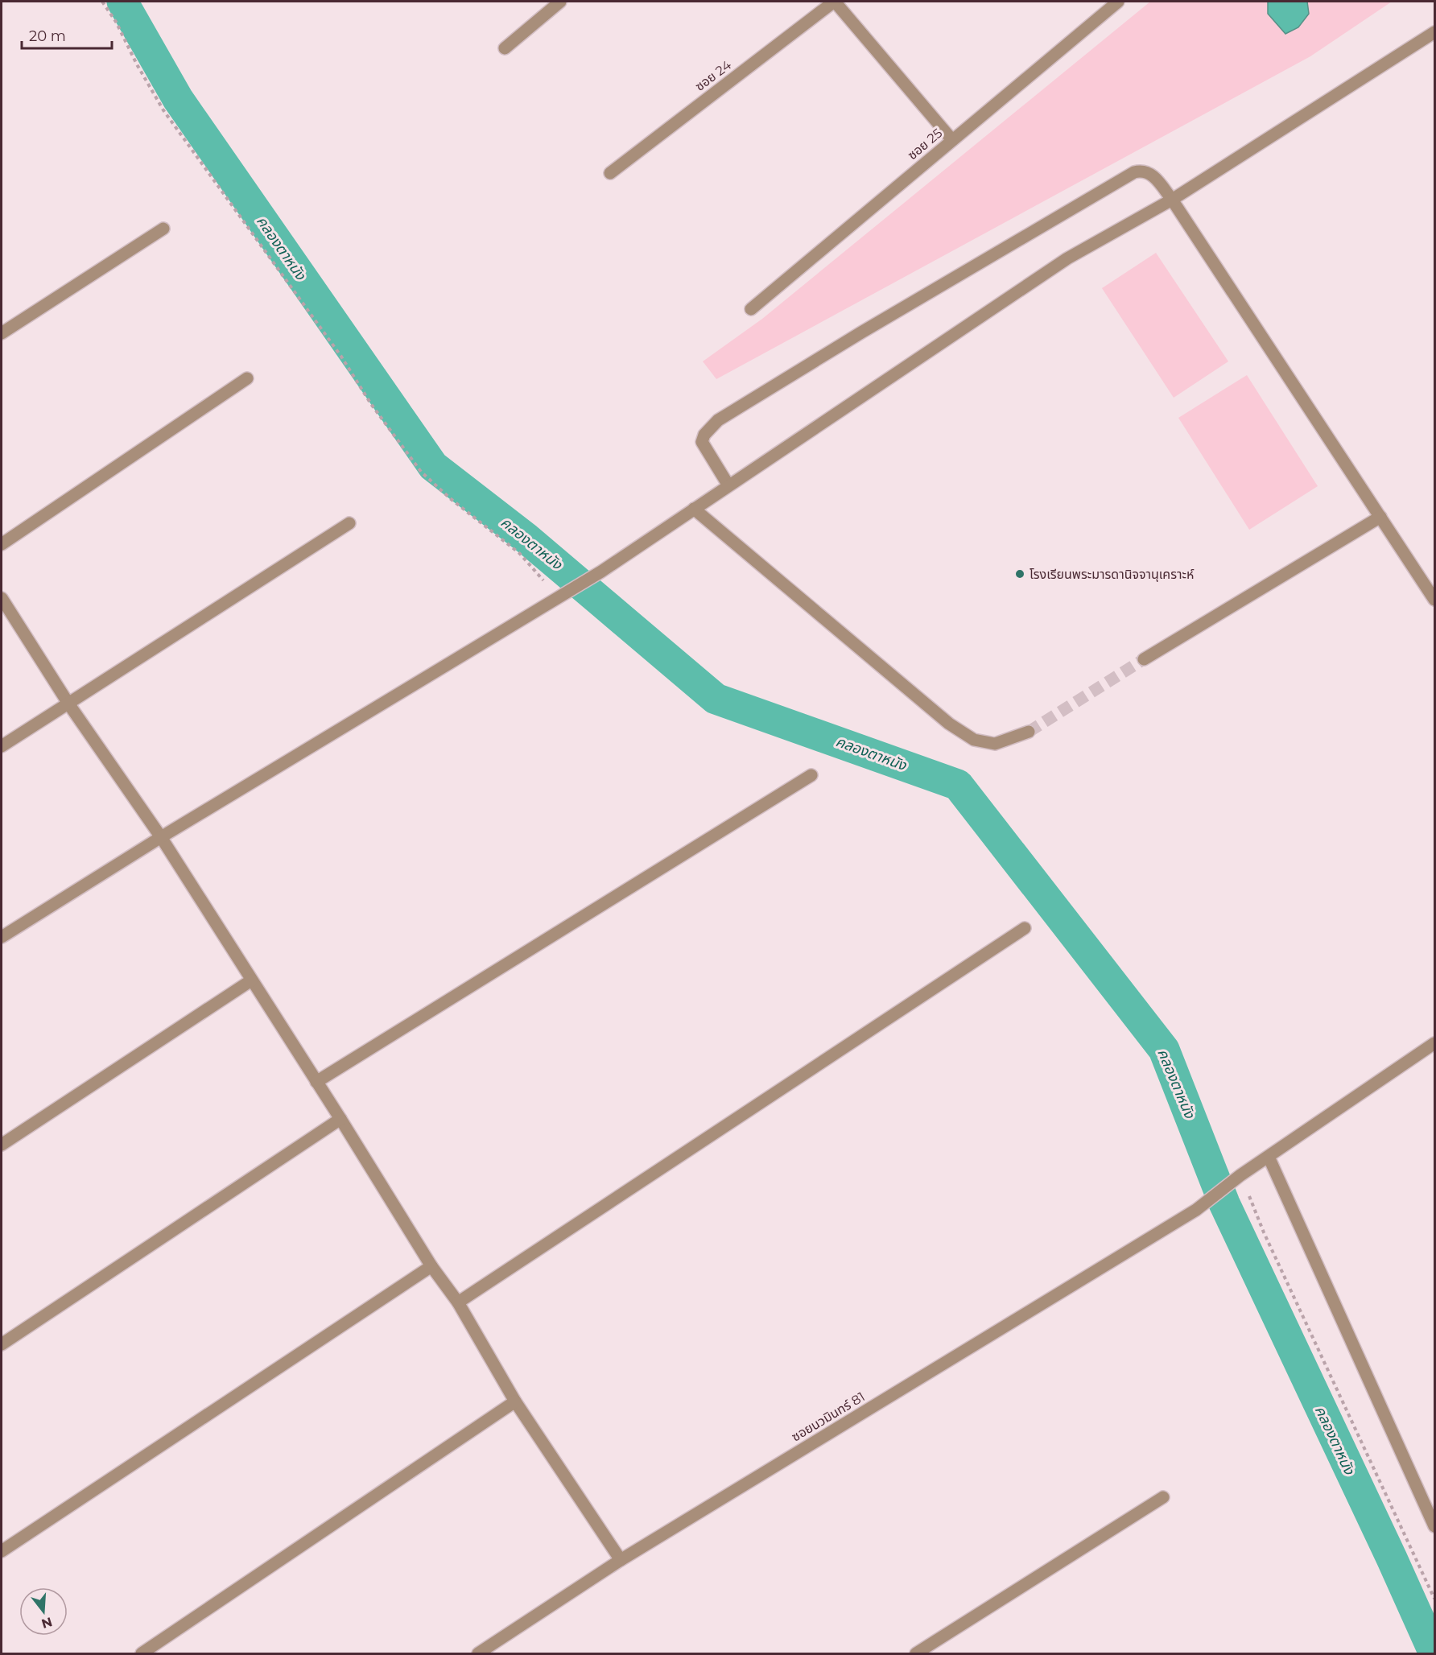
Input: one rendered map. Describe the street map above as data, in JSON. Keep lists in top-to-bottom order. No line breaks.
{"streets":{"street":["ซอย 24","ซอย 25","ซอยนวมินทร์ 81"]},"water":["คลองตาหนัง"],"places":["โรงเรียนพระมารดานิจจานุเคราะห์"],"scale_bar":"20 m","north":"bottom"}
